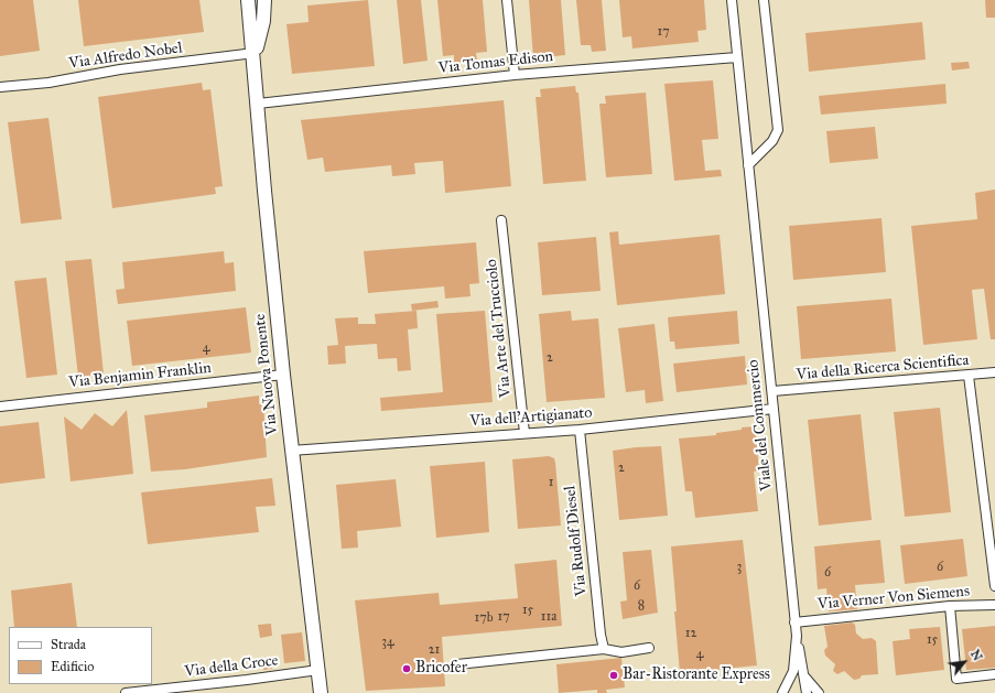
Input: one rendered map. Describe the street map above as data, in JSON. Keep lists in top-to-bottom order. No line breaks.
{"streets":{"street":["Via Alfredo Nobel","Via Tomas Edison","Via Arte del Trucciolo","Via della Ricerca Scientifica","Via Nuova Ponente","Via Benjamin Franklin","Via dell'Artigianato","Viale del Commercio","Via Rudolf Diesel","Via Verner Von Siemens","Via della Croce"]},"crossings":[["Via Alfredo Nobel","Via Nuova Ponente"],["Via Tomas Edison","Via Nuova Ponente"],["Via Tomas Edison","Viale del Commercio"],["Via Arte del Trucciolo","Via dell'Artigianato"],["Via della Ricerca Scientifica","Viale del Commercio"],["Via Nuova Ponente","Via Benjamin Franklin"],["Via Nuova Ponente","Via dell'Artigianato"],["Via Nuova Ponente","Via della Croce"],["Via dell'Artigianato","Viale del Commercio"],["Via dell'Artigianato","Via Rudolf Diesel"],["Viale del Commercio","Via Verner Von Siemens"]],"places":["Bricofer","Bar-Ristorante Express"],"house_numbers":["17","4","2","2","1","3","6","6","6","8","15","17","11a","17b","12","15","34","21","4"],"legend":["Strada","Edificio"],"north":"top right"}
